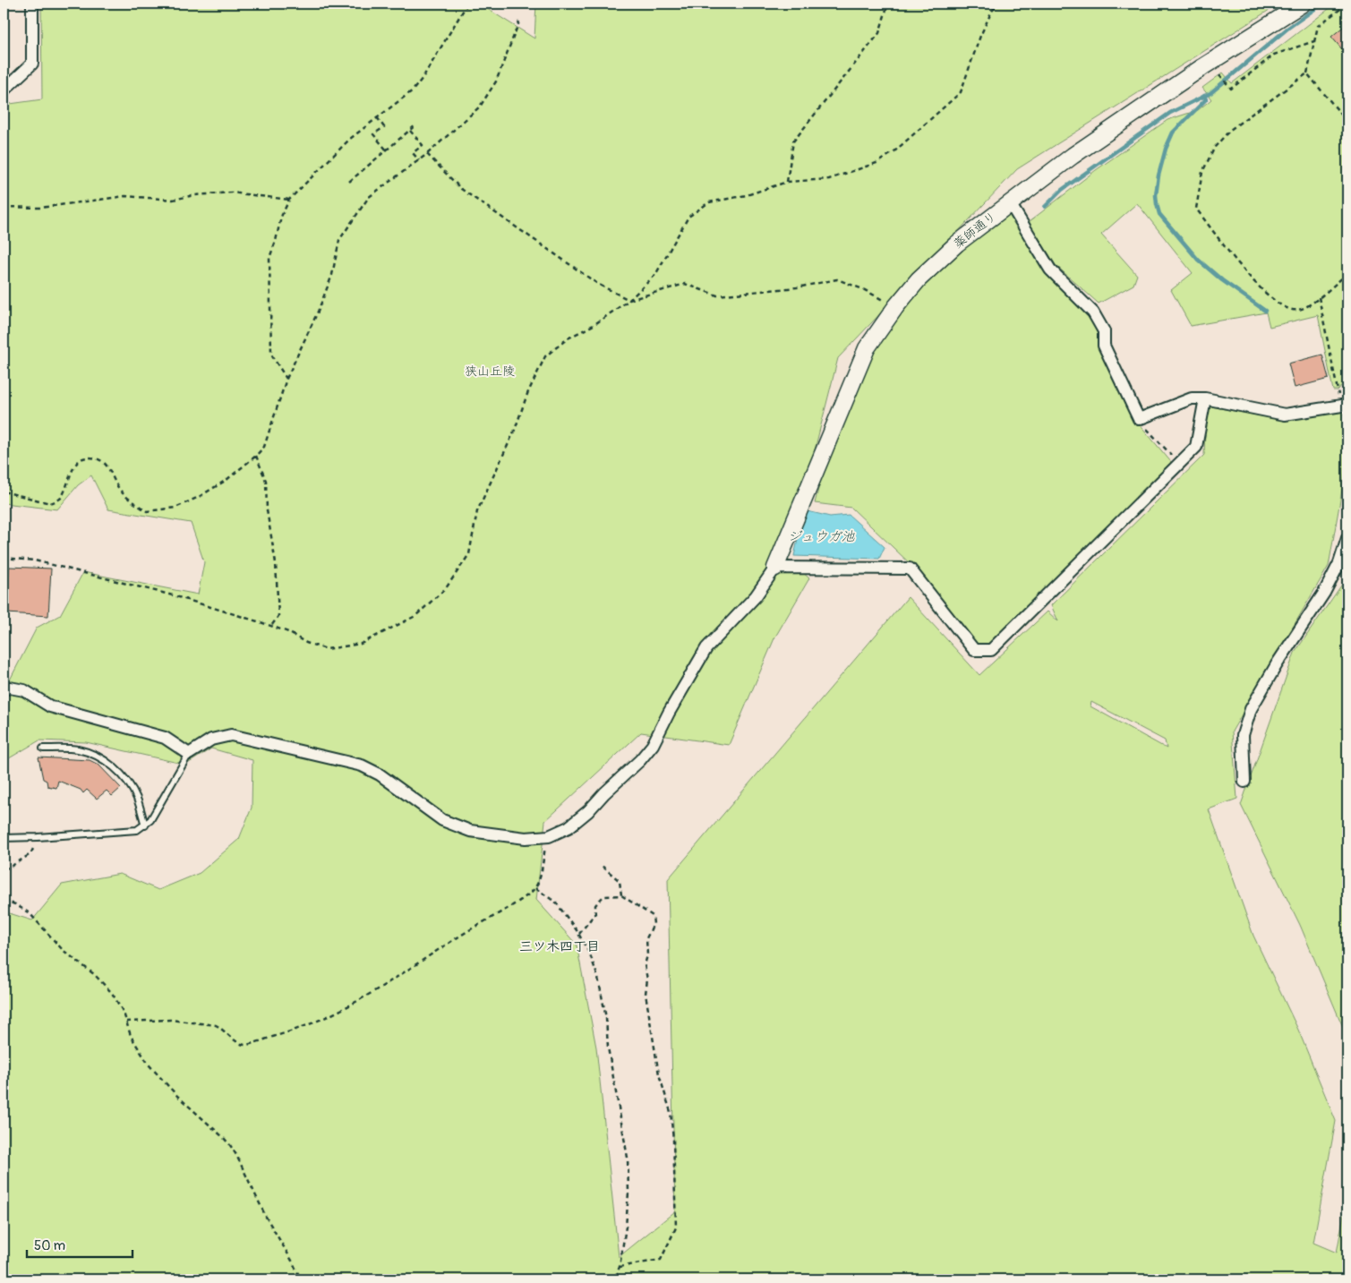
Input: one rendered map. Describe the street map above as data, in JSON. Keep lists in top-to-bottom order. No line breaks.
{"streets":{"street":["薬師通り"]},"districts":["三ツ木四丁目"],"water":["ジュウガ池"],"parks":["狭山丘陵"],"scale_bar":"50 m"}
